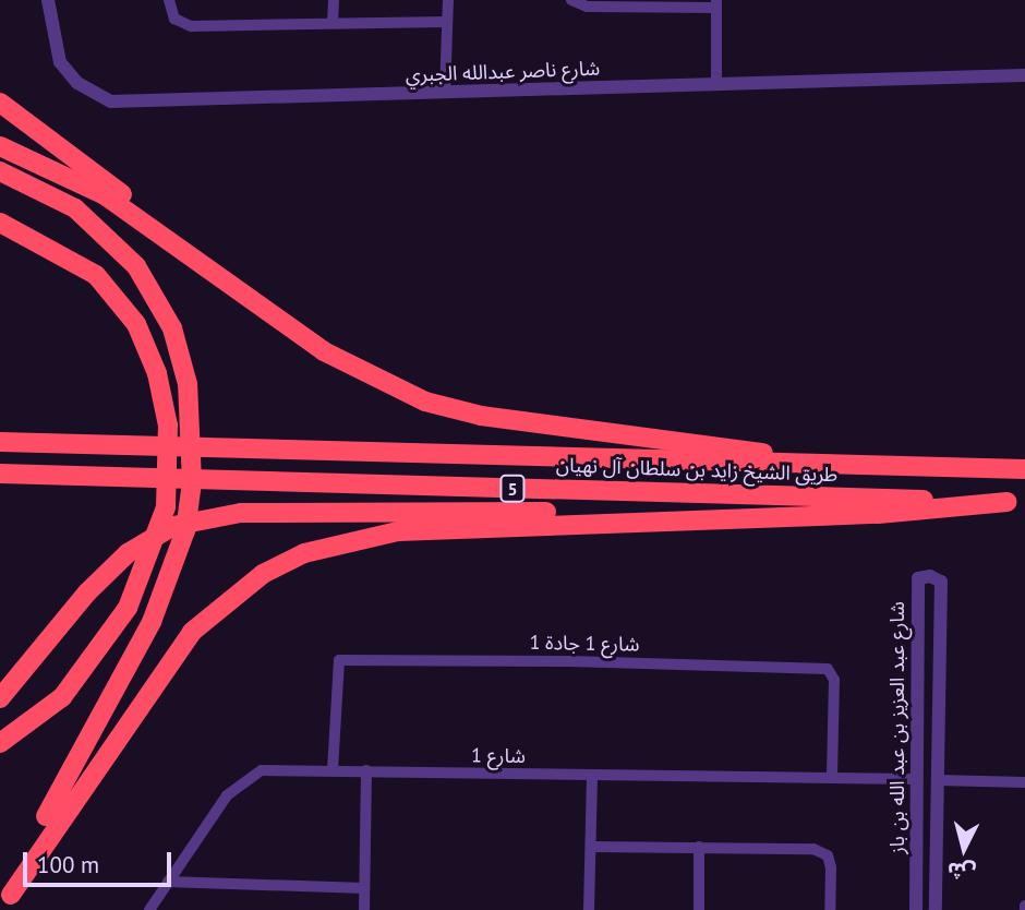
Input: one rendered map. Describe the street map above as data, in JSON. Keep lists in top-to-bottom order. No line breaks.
{"streets":{"highway":["طريق الشيخ زايد بن سلطان آل نهيان","5"],"street":["شارع ناصر عبدالله الجبري","شارع 1 جادة 1","شارع عبد العزيز بن عبد الله بن باز","شارع 1"]},"crossings":[["شارع 1 جادة 1","شارع 1"],["شارع عبد العزيز بن عبد الله بن باز","شارع 1"]],"scale_bar":"100 m","north":"bottom"}
